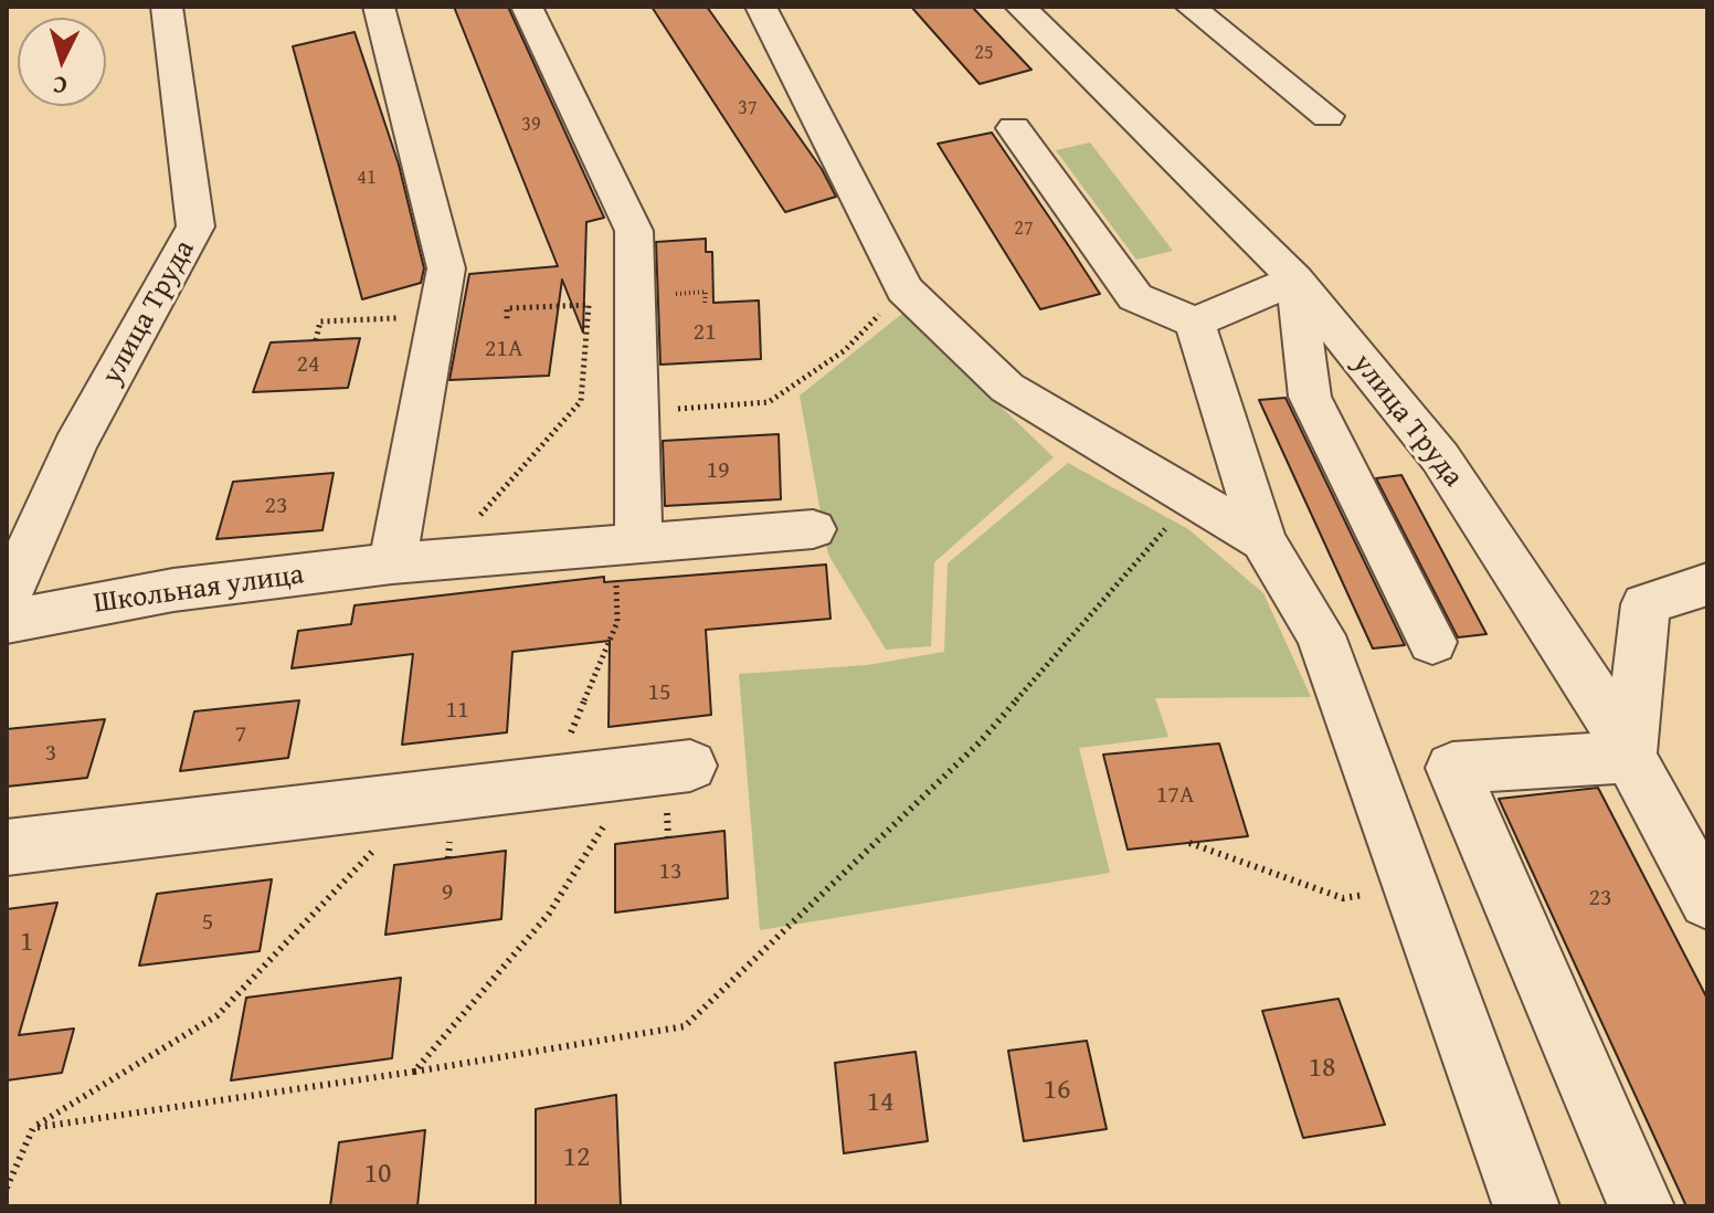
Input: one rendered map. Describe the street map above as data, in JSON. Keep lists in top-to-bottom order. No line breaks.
{"streets":{"street":["улица Труда","Школьная улица"]},"house_numbers":["25","37","39","41","27","21","21А","24","19","23","15","11","7","3","17А","13","9","23","5","1","18","16","14","12","10"],"north":"bottom"}
